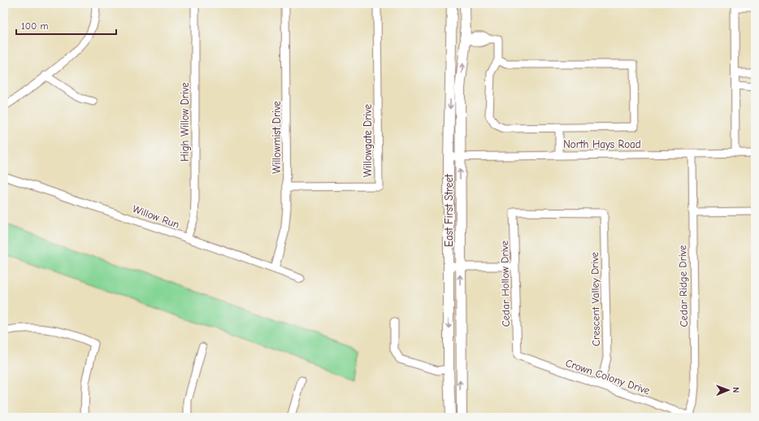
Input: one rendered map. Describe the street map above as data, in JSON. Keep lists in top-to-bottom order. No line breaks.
{"streets":{"main road":["East First Street"],"street":["High Willow Drive","Willowmist Drive","Willowgate Drive","North Hays Road","Willow Run","Cedar Hollow Drive","Cedar Ridge Drive","Crescent Valley Drive","Crown Colony Drive"]},"crossings":[["High Willow Drive","Willow Run"],["Willowmist Drive","Willowgate Drive"],["Willowmist Drive","Willow Run"],["North Hays Road","East First Street"],["North Hays Road","Cedar Ridge Drive"],["Cedar Hollow Drive","Crescent Valley Drive"],["Cedar Hollow Drive","Crown Colony Drive"],["Cedar Ridge Drive","Crown Colony Drive"],["Crescent Valley Drive","Crown Colony Drive"]],"scale_bar":"100 m","north":"right"}
